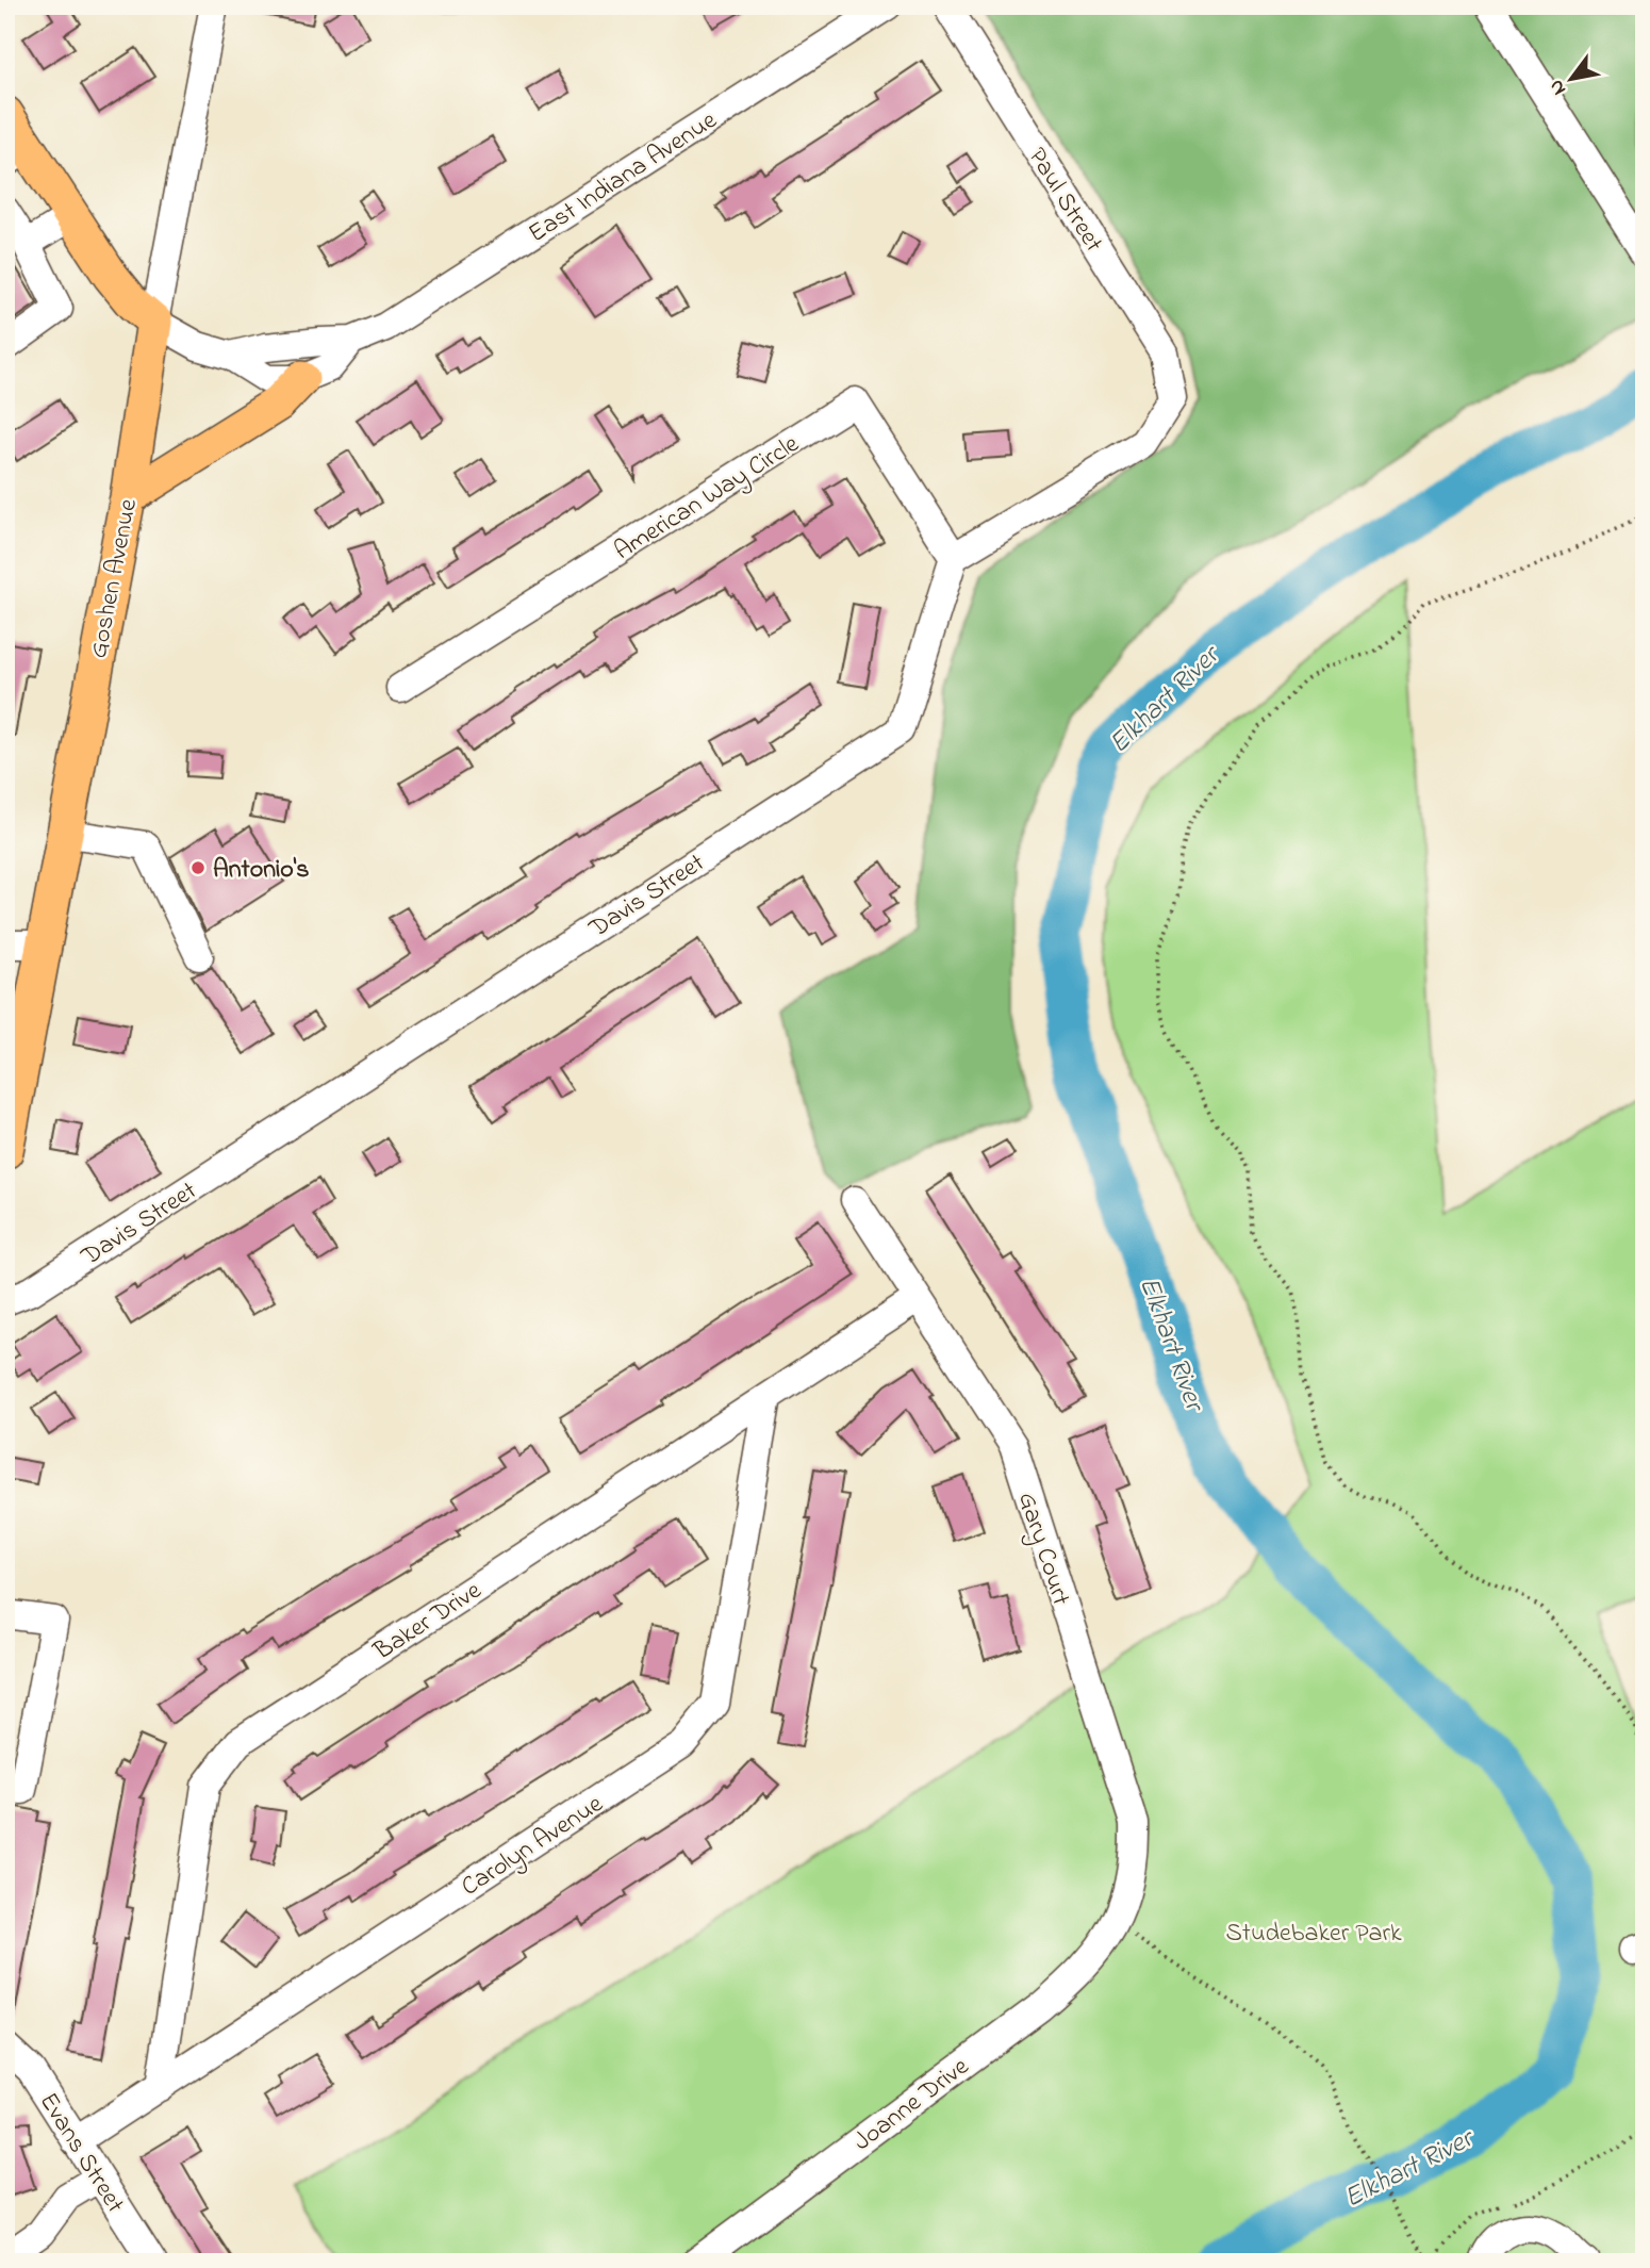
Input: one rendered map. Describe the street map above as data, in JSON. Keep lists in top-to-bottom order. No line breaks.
{"streets":{"main road":["Goshen Avenue"],"street":["East Indiana Avenue","Paul Street","American Way Circle","Davis Street","Gary Court","Baker Drive","Carolyn Avenue","Joanne Drive","Evans Street"]},"crossings":[["East Indiana Avenue","Goshen Avenue"],["Paul Street","American Way Circle"],["Paul Street","Davis Street"],["American Way Circle","Davis Street"],["Gary Court","Baker Drive"],["Gary Court","Joanne Drive"],["Baker Drive","Carolyn Avenue"],["Carolyn Avenue","Evans Street"]],"water":["Elkhart River"],"parks":["Studebaker Park"],"places":["Antonio's"],"north":"bottom left"}
